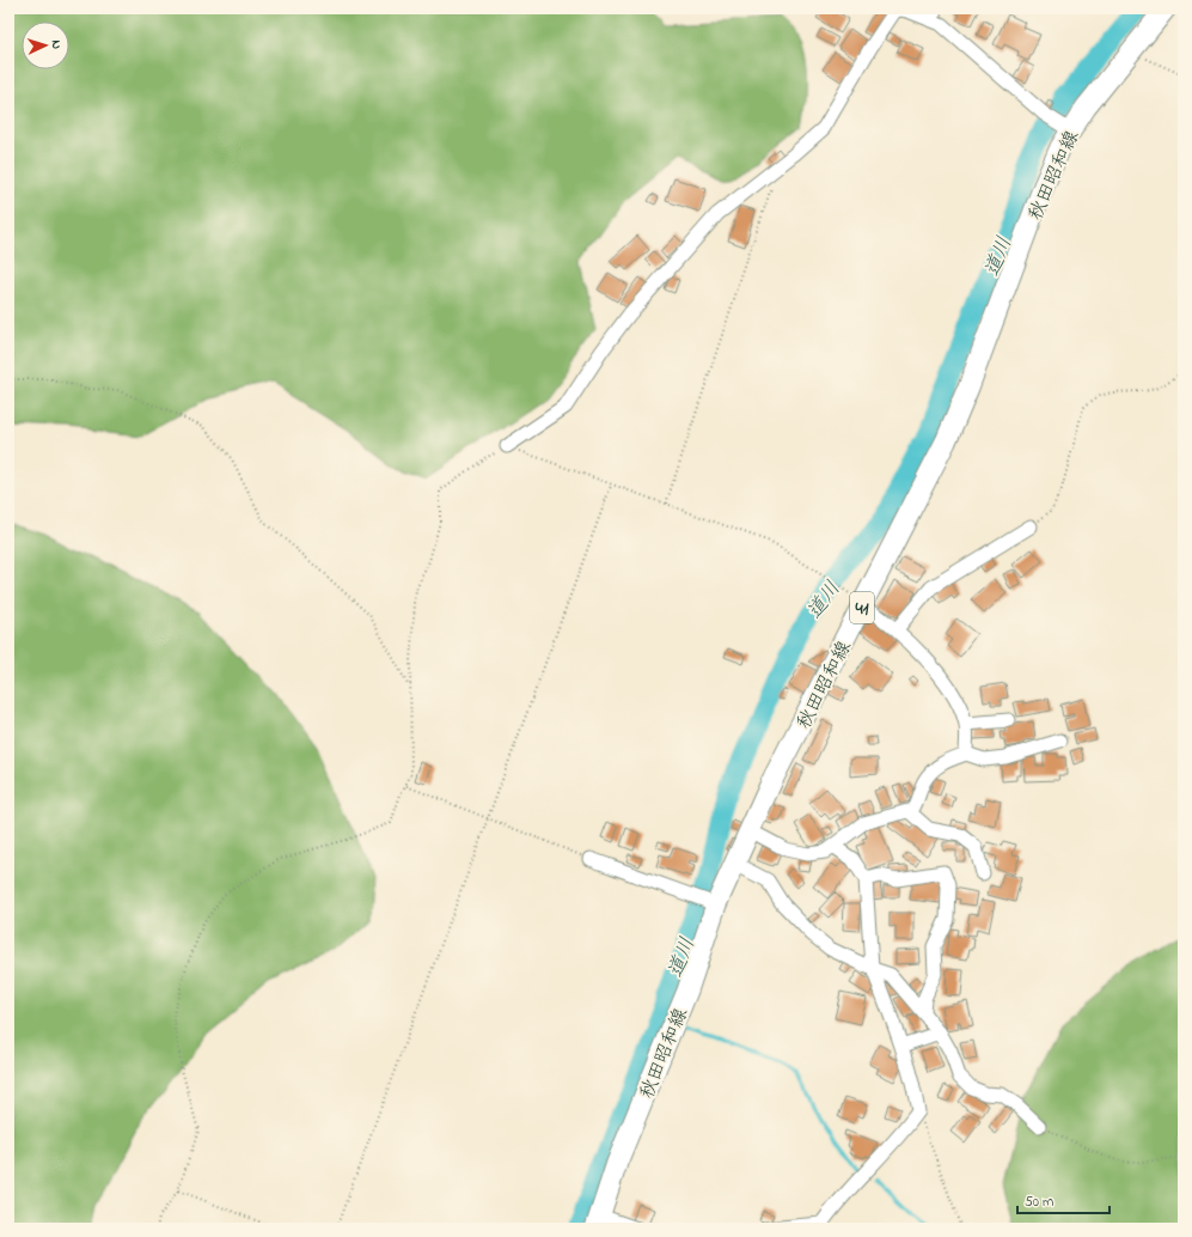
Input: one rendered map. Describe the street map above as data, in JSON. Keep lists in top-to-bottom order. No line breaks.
{"streets":{"main road":["秋田昭和線","41"]},"water":["道川"],"scale_bar":"50 m","north":"right"}
